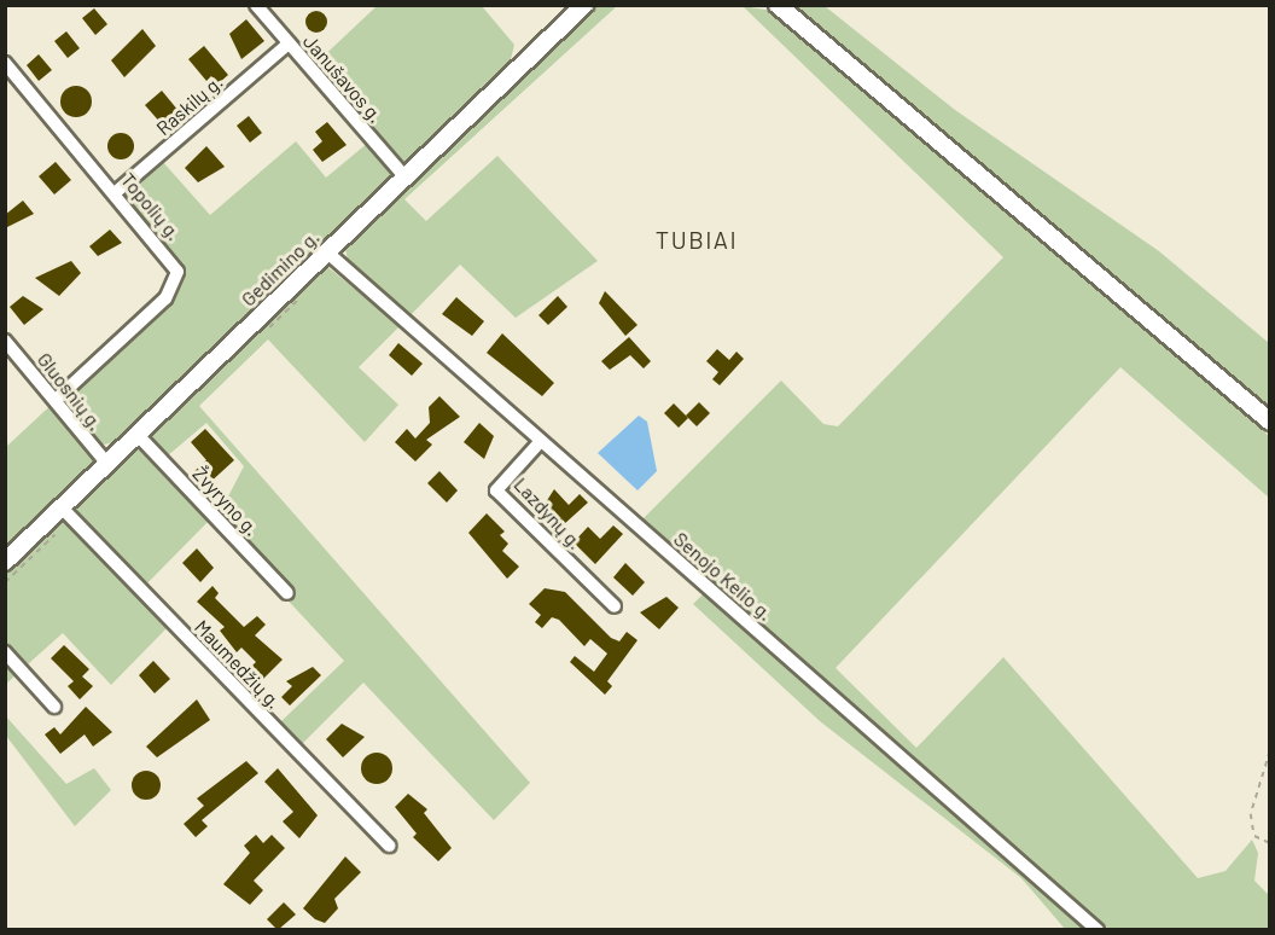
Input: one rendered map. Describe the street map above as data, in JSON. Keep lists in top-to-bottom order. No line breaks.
{"streets":{"main road":["Gedimino g."],"street":["Janušavos g.","Raskilų g.","Topolių g.","Gluosnių g.","Žvyryno g.","Lazdynų g.","Senojo Kelio g.","Maumedžių g."]},"crossings":[["Janušavos g.","Raskilų g."],["Janušavos g.","Gedimino g."],["Raskilų g.","Topolių g."],["Topolių g.","Gluosnių g."],["Gedimino g.","Gluosnių g."],["Gedimino g.","Žvyryno g."],["Gedimino g.","Senojo Kelio g."],["Gedimino g.","Maumedžių g."],["Lazdynų g.","Senojo Kelio g."]],"districts":["TUBIAI"]}
